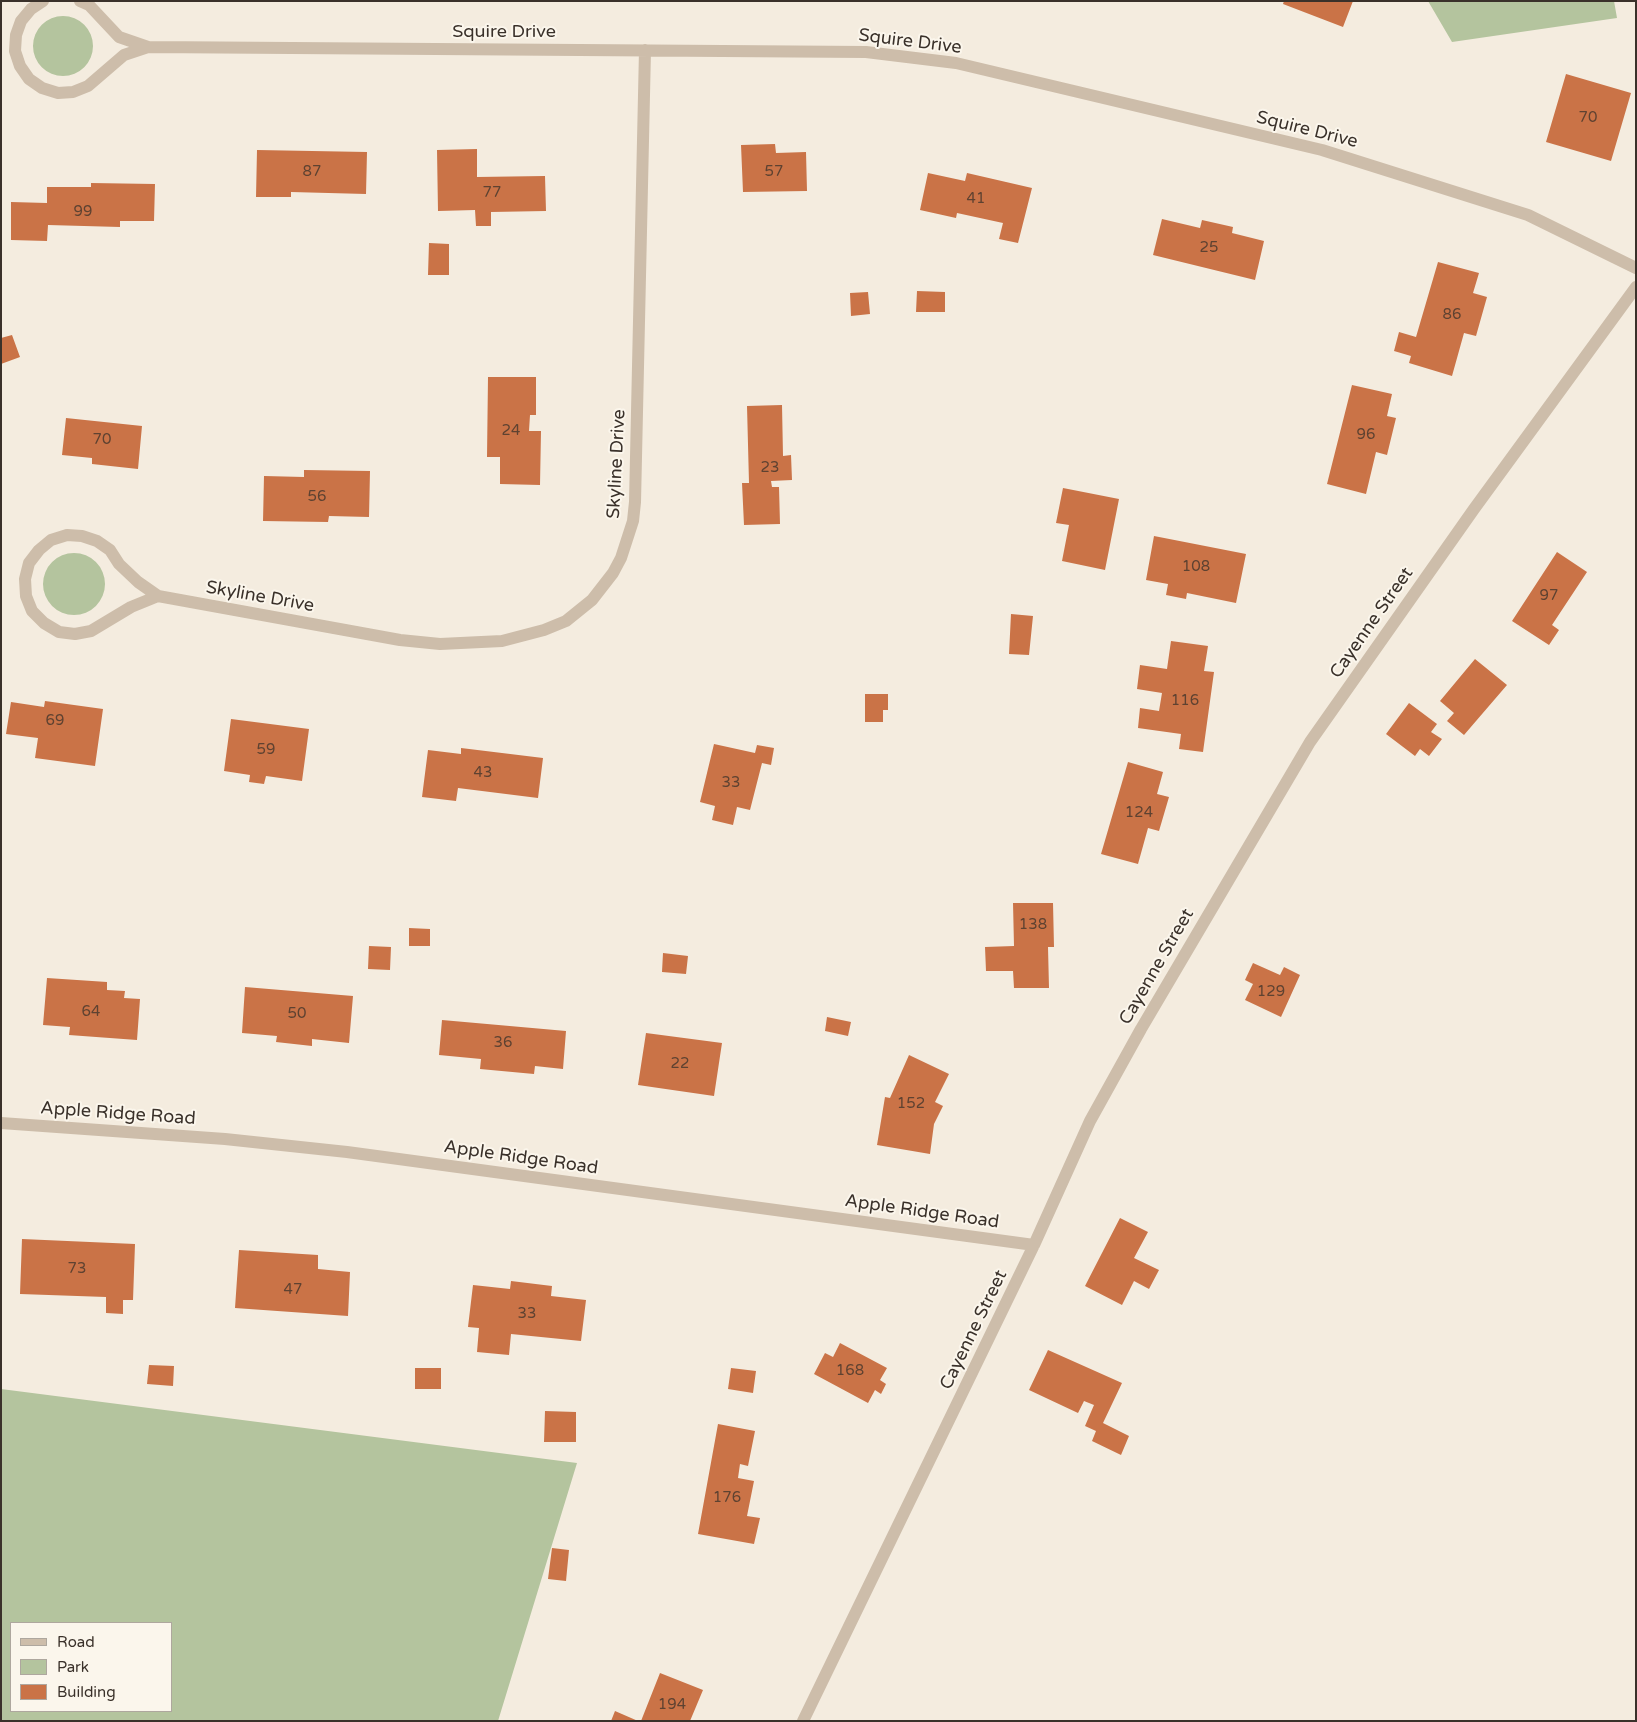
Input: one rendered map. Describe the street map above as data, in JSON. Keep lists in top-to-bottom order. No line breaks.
{"streets":{"street":["Squire Drive","Skyline Drive","Cayenne Street","Apple Ridge Road"]},"crossings":[["Squire Drive","Skyline Drive"],["Cayenne Street","Apple Ridge Road"]],"house_numbers":["70","87","57","77","41","99","25","86","24","96","70","23","56","108","97","116","69","59","43","33","124","138","129","64","50","36","22","152","73","47","33","168","176","194"],"legend":["Road","Park","Building"]}
